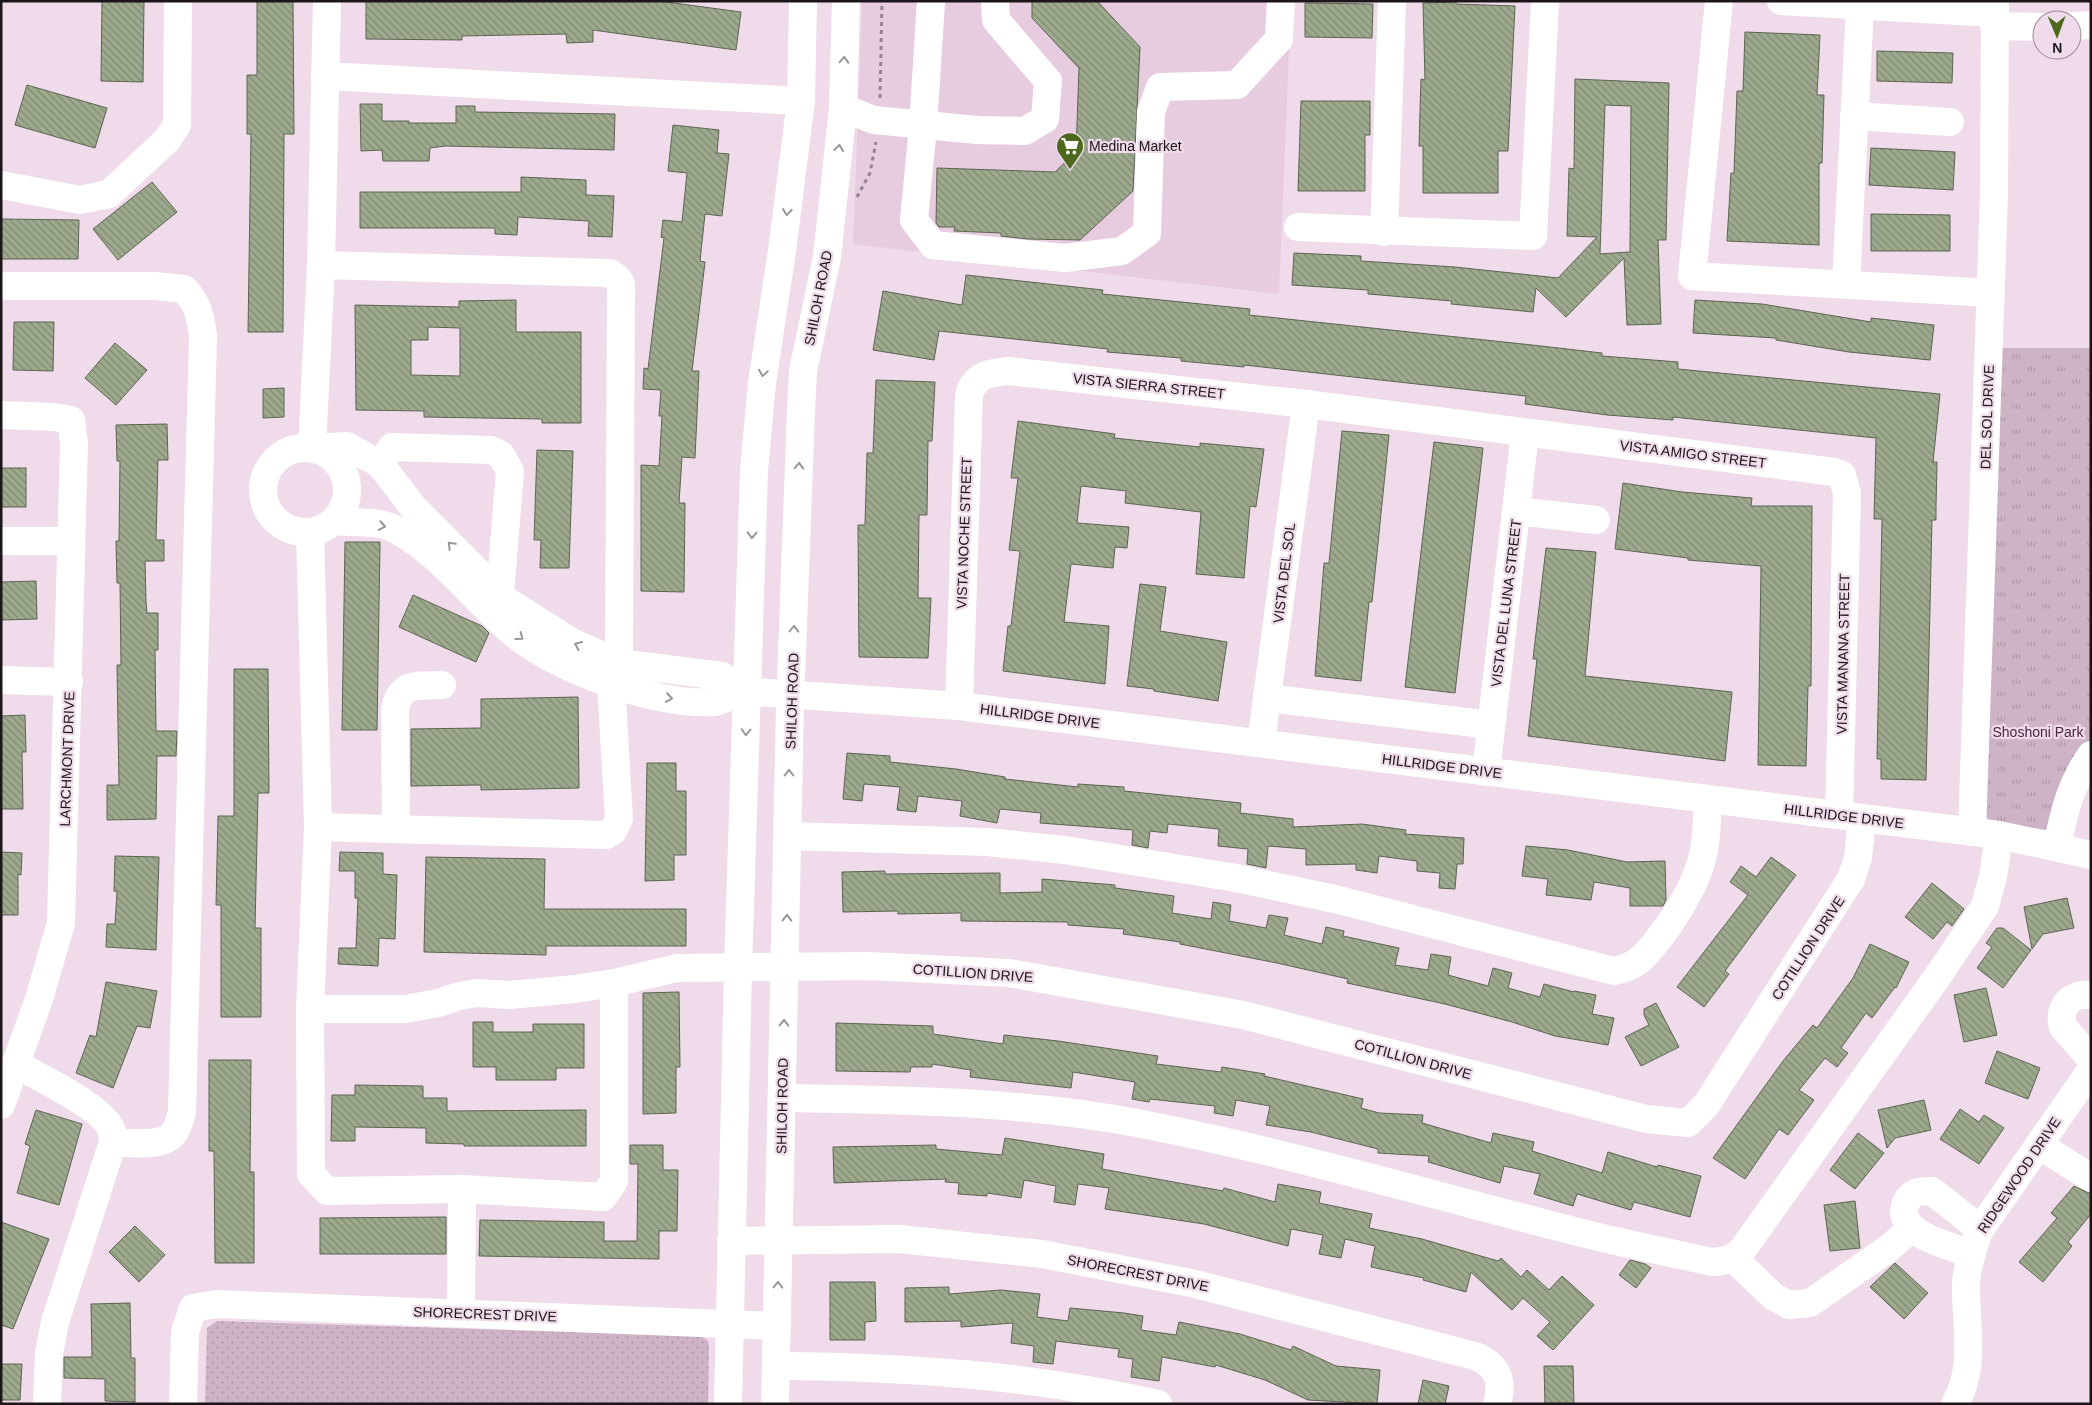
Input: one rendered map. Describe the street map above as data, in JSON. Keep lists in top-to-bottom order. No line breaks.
{"streets":{"street":["SHILOH ROAD","VISTA SIERRA STREET","DEL SOL DRIVE","VISTA AMIGO STREET","VISTA NOCHE STREET","VISTA DEL SOL","VISTA DEL LUNA STREET","VISTA MANANA STREET","HILLRIDGE DRIVE","LARCHMONT DRIVE","COTILLION DRIVE","RIDGEWOOD DRIVE","SHORECREST DRIVE"]},"crossings":[["SHILOH ROAD","HILLRIDGE DRIVE"],["SHILOH ROAD","COTILLION DRIVE"],["SHILOH ROAD","SHORECREST DRIVE"],["VISTA SIERRA STREET","VISTA AMIGO STREET"],["VISTA SIERRA STREET","VISTA NOCHE STREET"],["VISTA SIERRA STREET","VISTA DEL SOL"],["VISTA SIERRA STREET","VISTA DEL LUNA STREET"],["DEL SOL DRIVE","HILLRIDGE DRIVE"],["VISTA AMIGO STREET","VISTA DEL LUNA STREET"],["VISTA AMIGO STREET","VISTA MANANA STREET"],["VISTA NOCHE STREET","HILLRIDGE DRIVE"],["VISTA DEL SOL","HILLRIDGE DRIVE"],["VISTA DEL LUNA STREET","HILLRIDGE DRIVE"],["VISTA MANANA STREET","HILLRIDGE DRIVE"],["VISTA MANANA STREET","COTILLION DRIVE"],["HILLRIDGE DRIVE","COTILLION DRIVE"]],"parks":["Shoshoni Park"],"places":{"supermarket":["Medina Market"]},"north":"bottom"}
